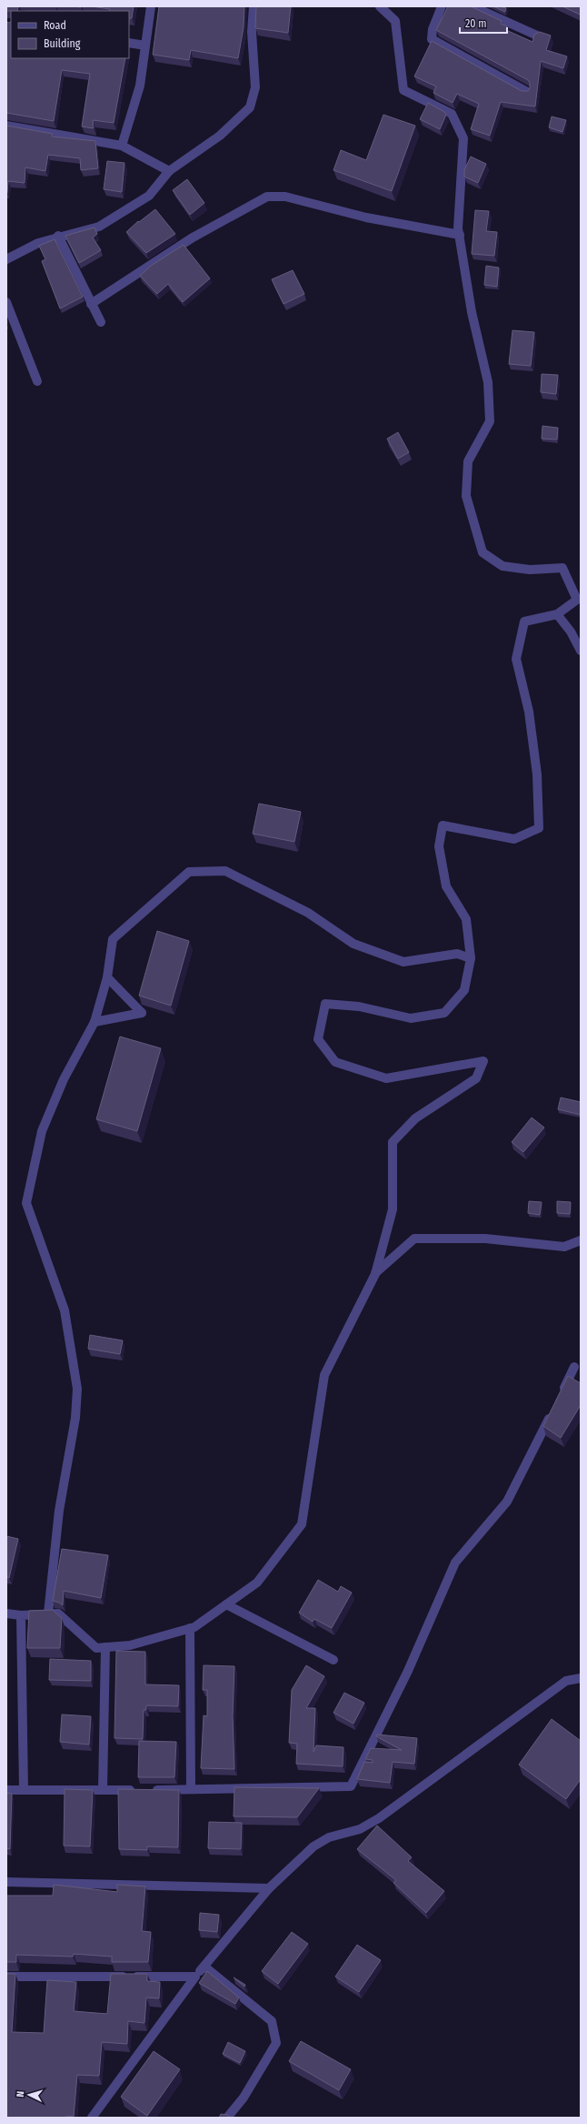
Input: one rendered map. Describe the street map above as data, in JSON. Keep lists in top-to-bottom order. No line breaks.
{"legend":["Road","Building"],"scale_bar":"20 m","north":"left"}
